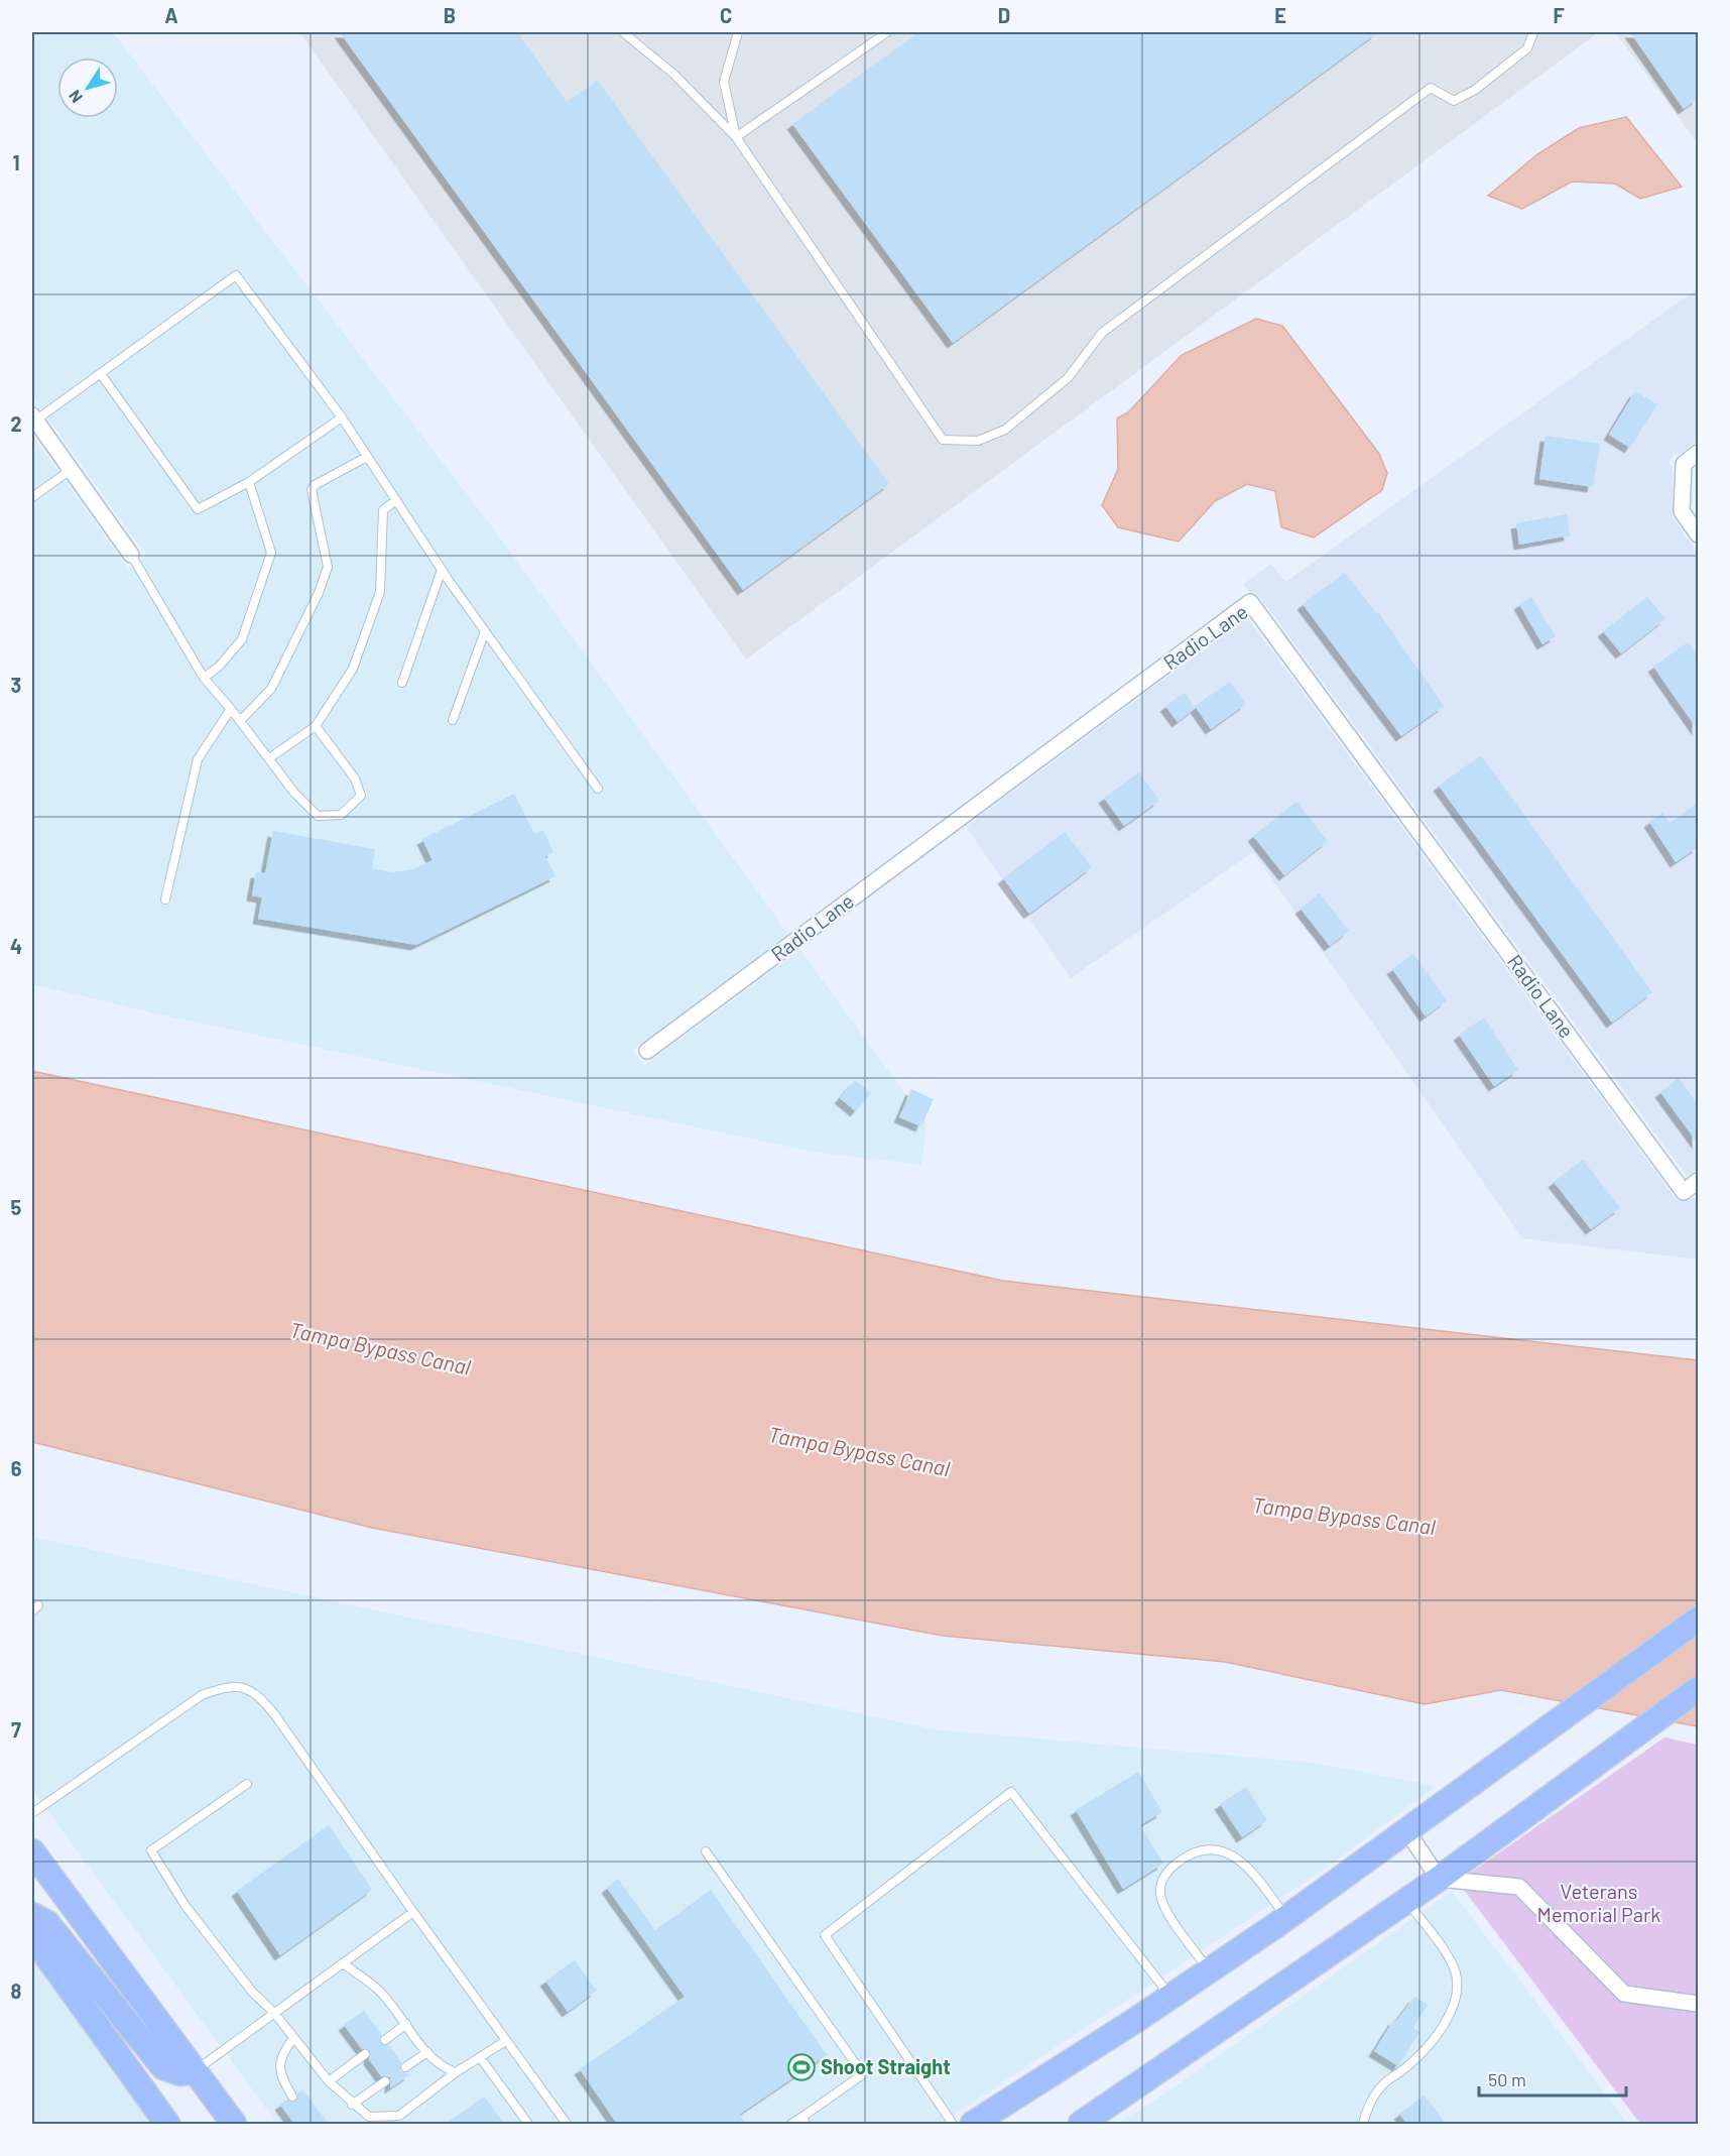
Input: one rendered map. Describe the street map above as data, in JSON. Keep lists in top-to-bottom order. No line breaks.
{"streets":{"street":["Radio Lane"]},"water":["Tampa Bypass Canal"],"parks":["Veterans Memorial Park"],"places":{"sports":["Shoot Straight"]},"scale_bar":"50 m","north":"bottom left","grid":{"columns":["A","B","C","D","E","F"],"rows":["1","2","3","4","5","6","7","8"]}}
